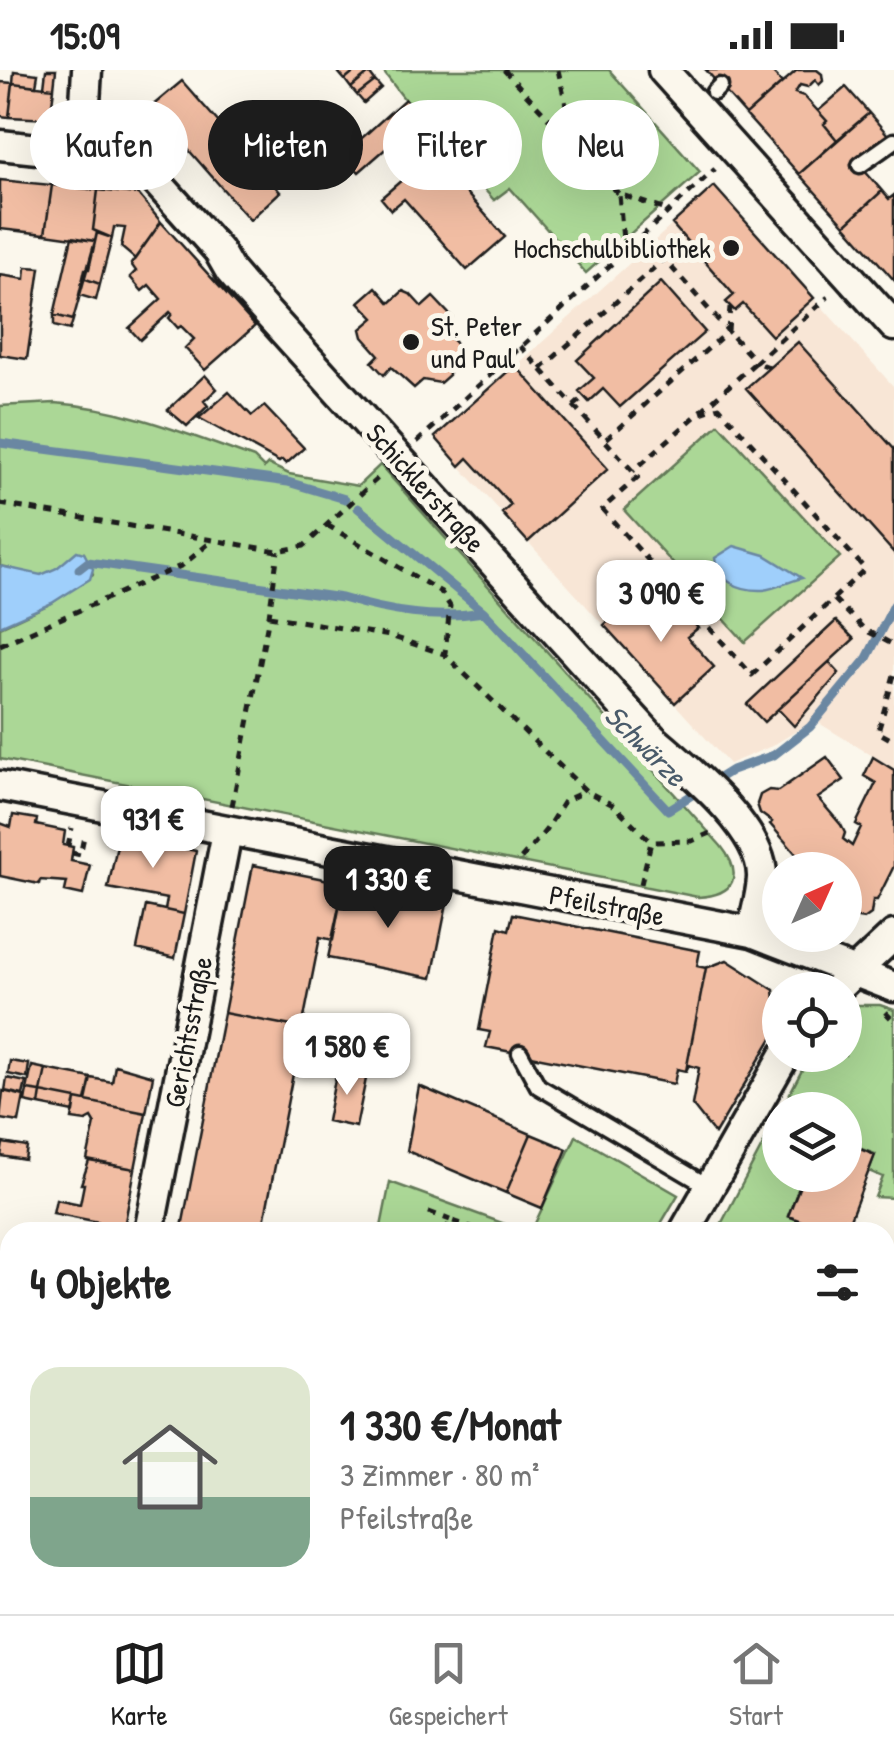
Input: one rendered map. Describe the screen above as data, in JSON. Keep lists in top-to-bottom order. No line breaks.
{"streets":{"street":["Schicklerstraße","Pfeilstraße","Gerichtsstraße"]},"crossings":[["Schicklerstraße","Pfeilstraße"],["Pfeilstraße","Gerichtsstraße"]],"water":["Schwärze"],"places":["Hochschulbibliothek","St. Peter und Paul"],"north":"top right","page":{"status":"15:09","chip":["Kaufen","Mieten","Filter","Neu"],"price":["3 090 €","931 €","1 330 €","1 580 €"],"heading":"4 Objekte","list":[{"name":"1 330 €/Monat","note":"3 Zimmer · 80 m² · Pfeilstraße"}],"tabs":["Karte","Gespeichert","Start"]}}
